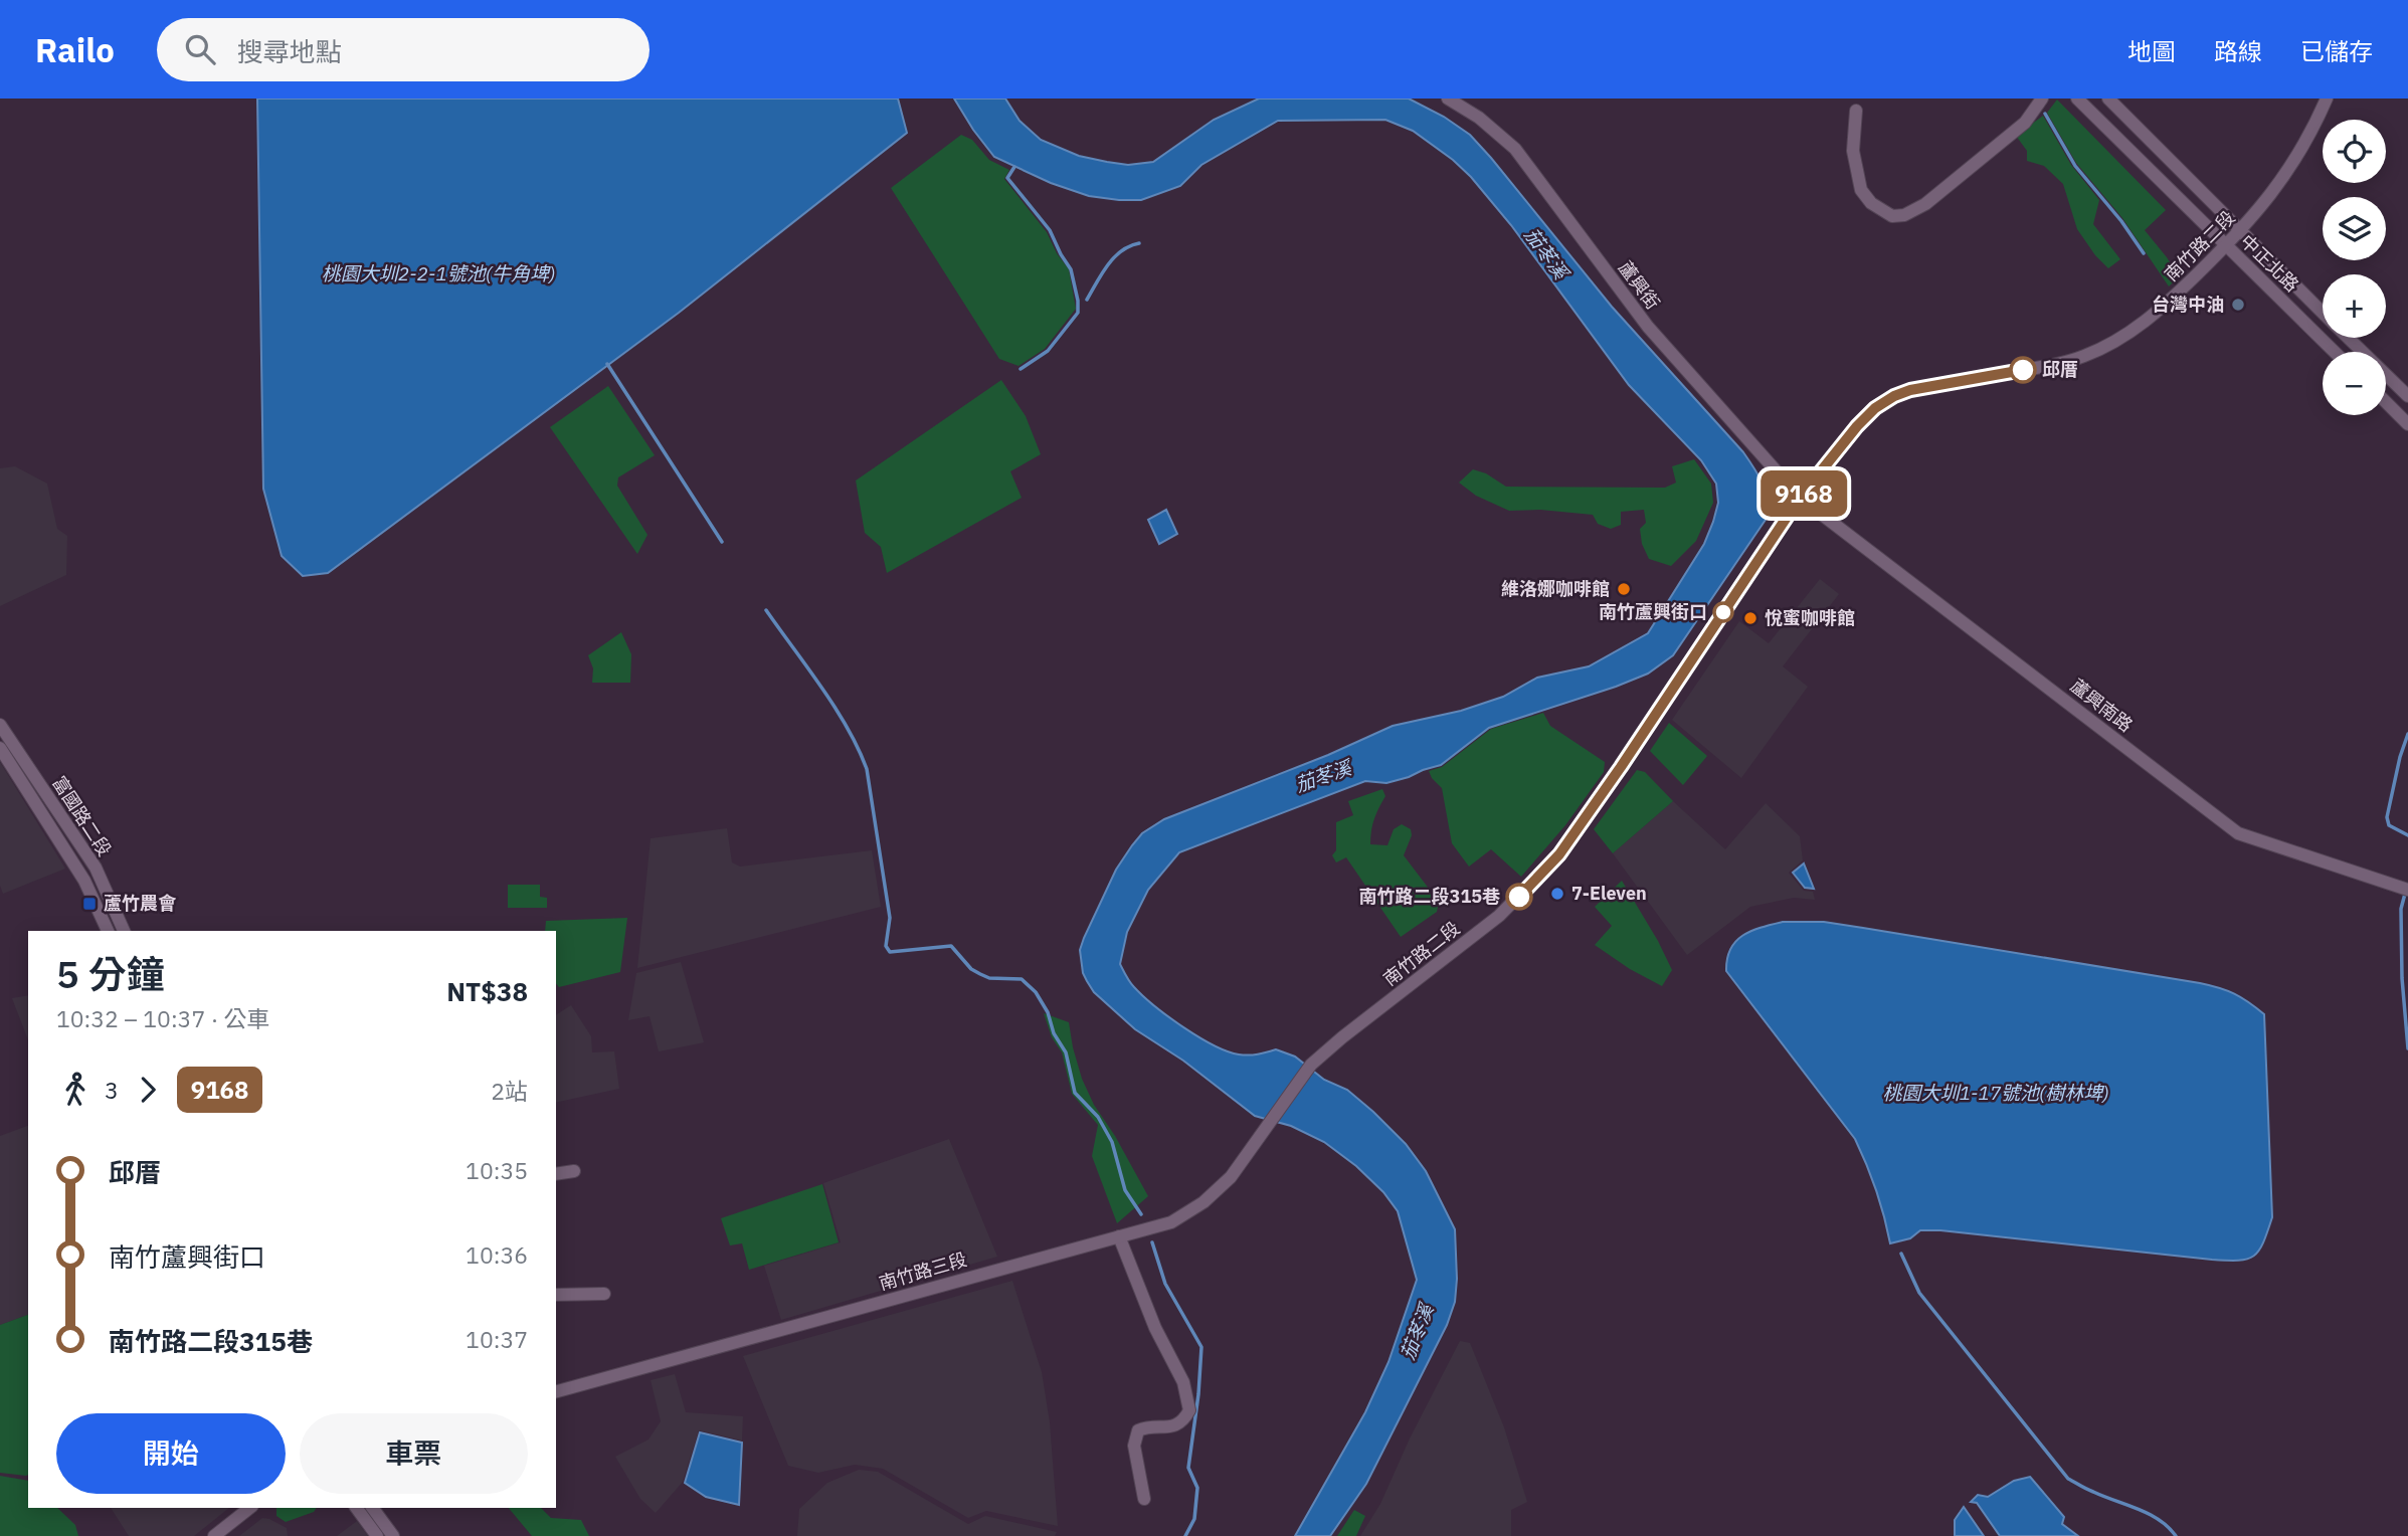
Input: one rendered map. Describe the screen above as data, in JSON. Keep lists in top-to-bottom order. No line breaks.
{"streets":{"street":["南竹路二段","中正北路","蘆興街","蘆興南路","富國路二段","南竹路三段"]},"crossings":[["南竹路二段","中正北路"],["南竹路二段","蘆興街"],["南竹路二段","蘆興南路"],["南竹路二段","南竹路三段"],["蘆興街","蘆興南路"]],"water":["茄苳溪","桃園大圳2-2-1號池(牛角埤)","桃園大圳1-17號池(樹林埤)"],"places":{"other":["台灣中油","邱厝","維洛娜咖啡館","南竹蘆興街口","悅蜜咖啡館","7-Eleven","南竹路二段315巷"],"transit":["蘆竹農會"]},"lines":["bus line 9168"],"page":{"header":"Railo","search":"搜尋地點","nav":["地圖","路線","已儲存"],"on_map":"9168","map_buttons":["+","−"],"heading":["5 分鐘","10:32 – 10:37 · 公車","NT$38"],"legs":["3","9168","2站"],"list":[{"name":"邱厝","value":"10:35"},{"name":"南竹蘆興街口","value":"10:36"},{"name":"南竹路二段315巷","value":"10:37"}],"buttons":["開始","車票"]}}
